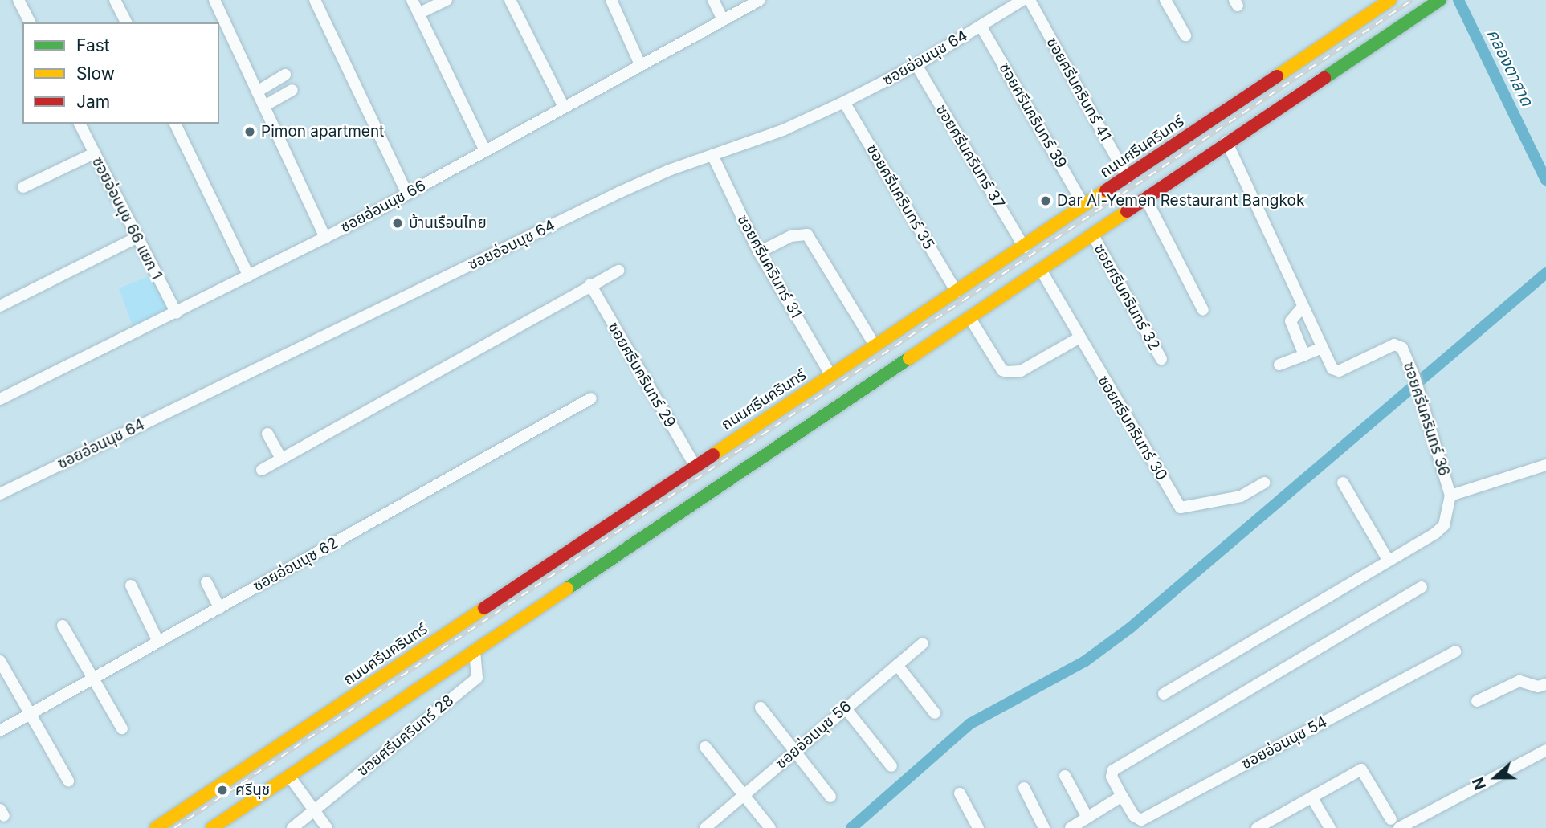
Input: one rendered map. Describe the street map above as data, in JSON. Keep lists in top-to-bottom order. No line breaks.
{"streets":{"main road":["ถนนศรีนครินทร์"],"street":["ซอยอ่อนนุช 64","ซอยศรีนครินทร์ 41","ซอยศรีนครินทร์ 39","ซอยศรีนครินทร์ 37","ซอยศรีนครินทร์ 35","ซอยอ่อนนุช 66","ซอยอ่อนนุช 66 แยก 1","ซอยศรีนครินทร์ 31","ซอยศรีนครินทร์ 32","ซอยศรีนครินทร์ 29","ซอยศรีนครินทร์ 36","ซอยศรีนครินทร์ 30","ซอยอ่อนนุช 62","ซอยอ่อนนุช 56","ซอยศรีนครินทร์ 28","ซอยอ่อนนุช 54"]},"crossings":[["ซอยอ่อนนุช 64","ซอยศรีนครินทร์ 39"],["ซอยอ่อนนุช 64","ซอยศรีนครินทร์ 37"],["ซอยอ่อนนุช 64","ซอยศรีนครินทร์ 35"],["ซอยอ่อนนุช 64","ซอยศรีนครินทร์ 31"],["ซอยศรีนครินทร์ 41","ถนนศรีนครินทร์"],["ซอยศรีนครินทร์ 39","ถนนศรีนครินทร์"],["ถนนศรีนครินทร์","ซอยศรีนครินทร์ 37"],["ถนนศรีนครินทร์","ซอยศรีนครินทร์ 35"],["ถนนศรีนครินทร์","ซอยศรีนครินทร์ 31"],["ถนนศรีนครินทร์","ซอยศรีนครินทร์ 29"],["ซอยอ่อนนุช 66","ซอยอ่อนนุช 66 แยก 1"]],"water":["คลองตาสาด"],"places":["Pimon apartment","Dar Al-Yemen Restaurant Bangkok","บ้านเรือนไทย","ศรีนุช"],"legend":["Fast","Slow","Jam"],"north":"left"}
